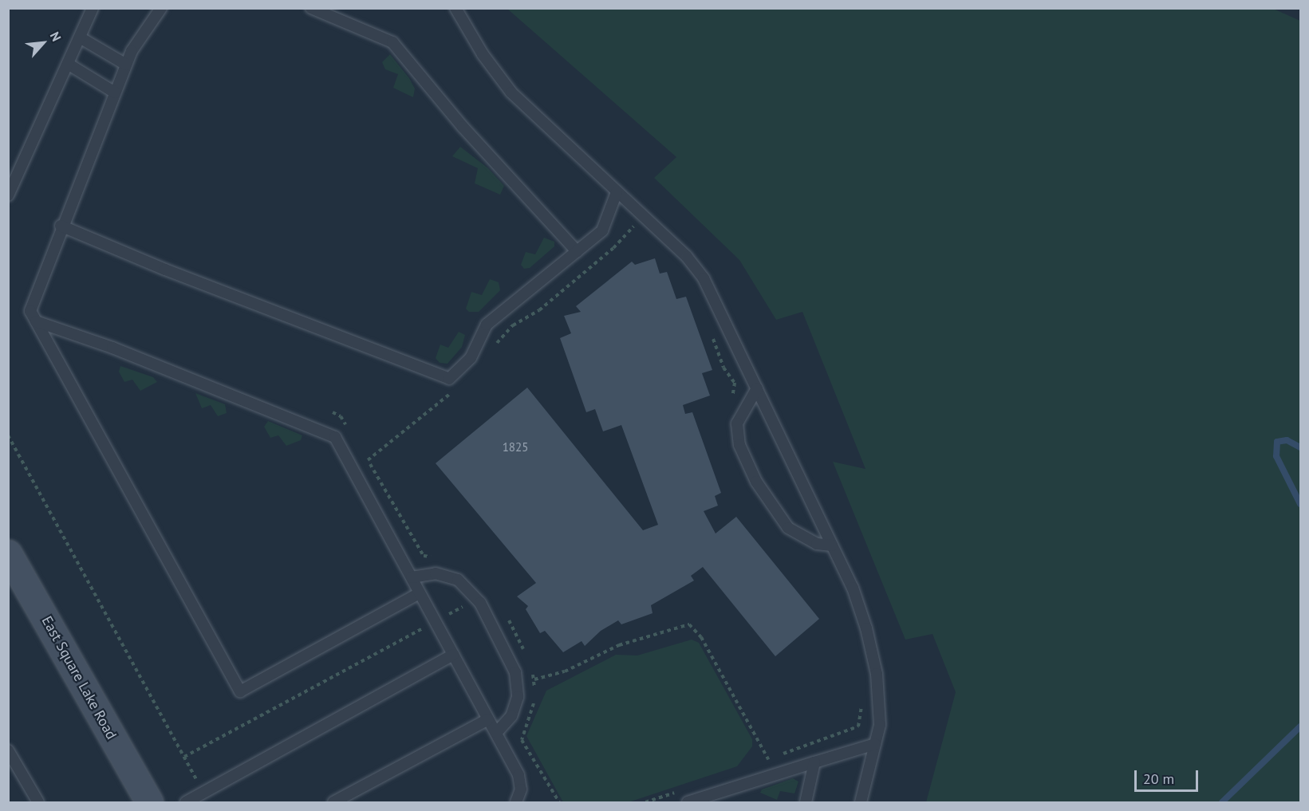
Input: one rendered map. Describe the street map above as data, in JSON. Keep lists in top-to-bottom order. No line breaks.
{"streets":{"main road":["East Square Lake Road"]},"house_numbers":["1825"],"scale_bar":"20 m","north":"top right"}
